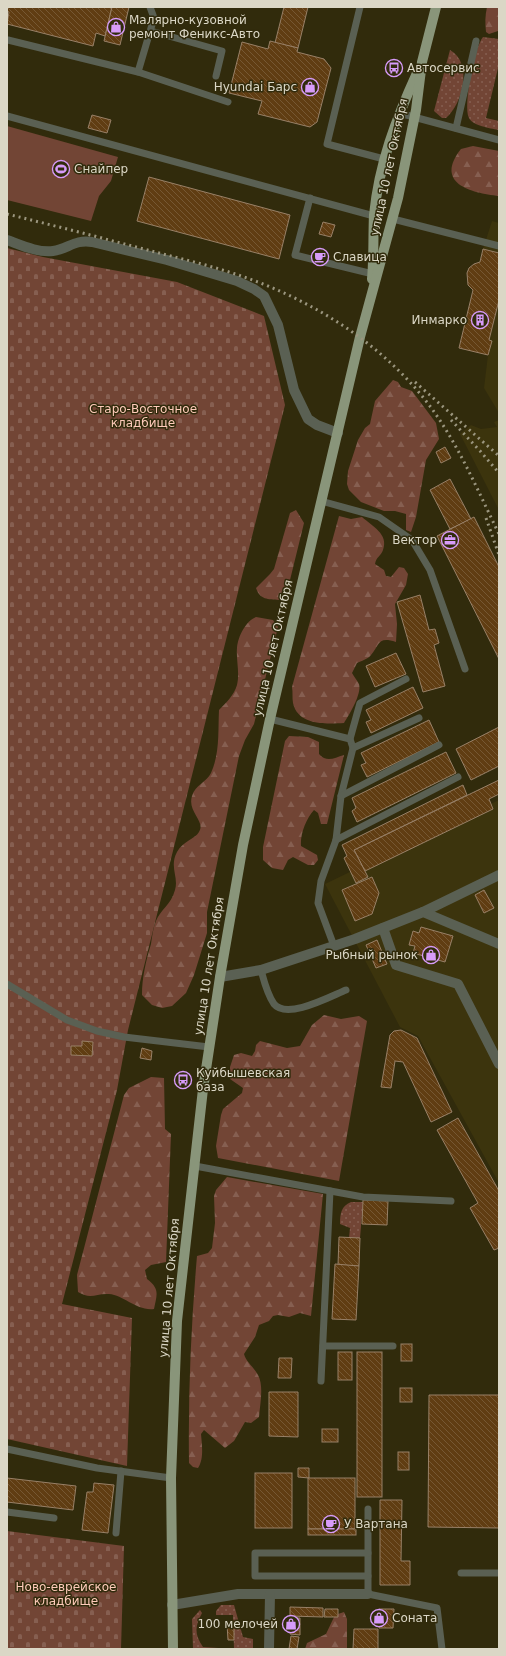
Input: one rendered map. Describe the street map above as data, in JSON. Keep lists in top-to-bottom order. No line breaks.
{"streets":{"main road":["улица 10 лет Октября"]},"parks":["Старо-Восточное кладбище","Ново-еврейское кладбище"],"places":{"shop":["Малярно-кузовной ремонт Феникс-Авто","Hyundai Барс","Рыбный рынок","Соната","100 мелочей"],"bus stop":["Автосервис","Куйбышевская база"],"sports":["Снайпер"],"cafe":["Славица","У Вартана"],"building":["Инмарко"],"office":["Вектор"]}}
